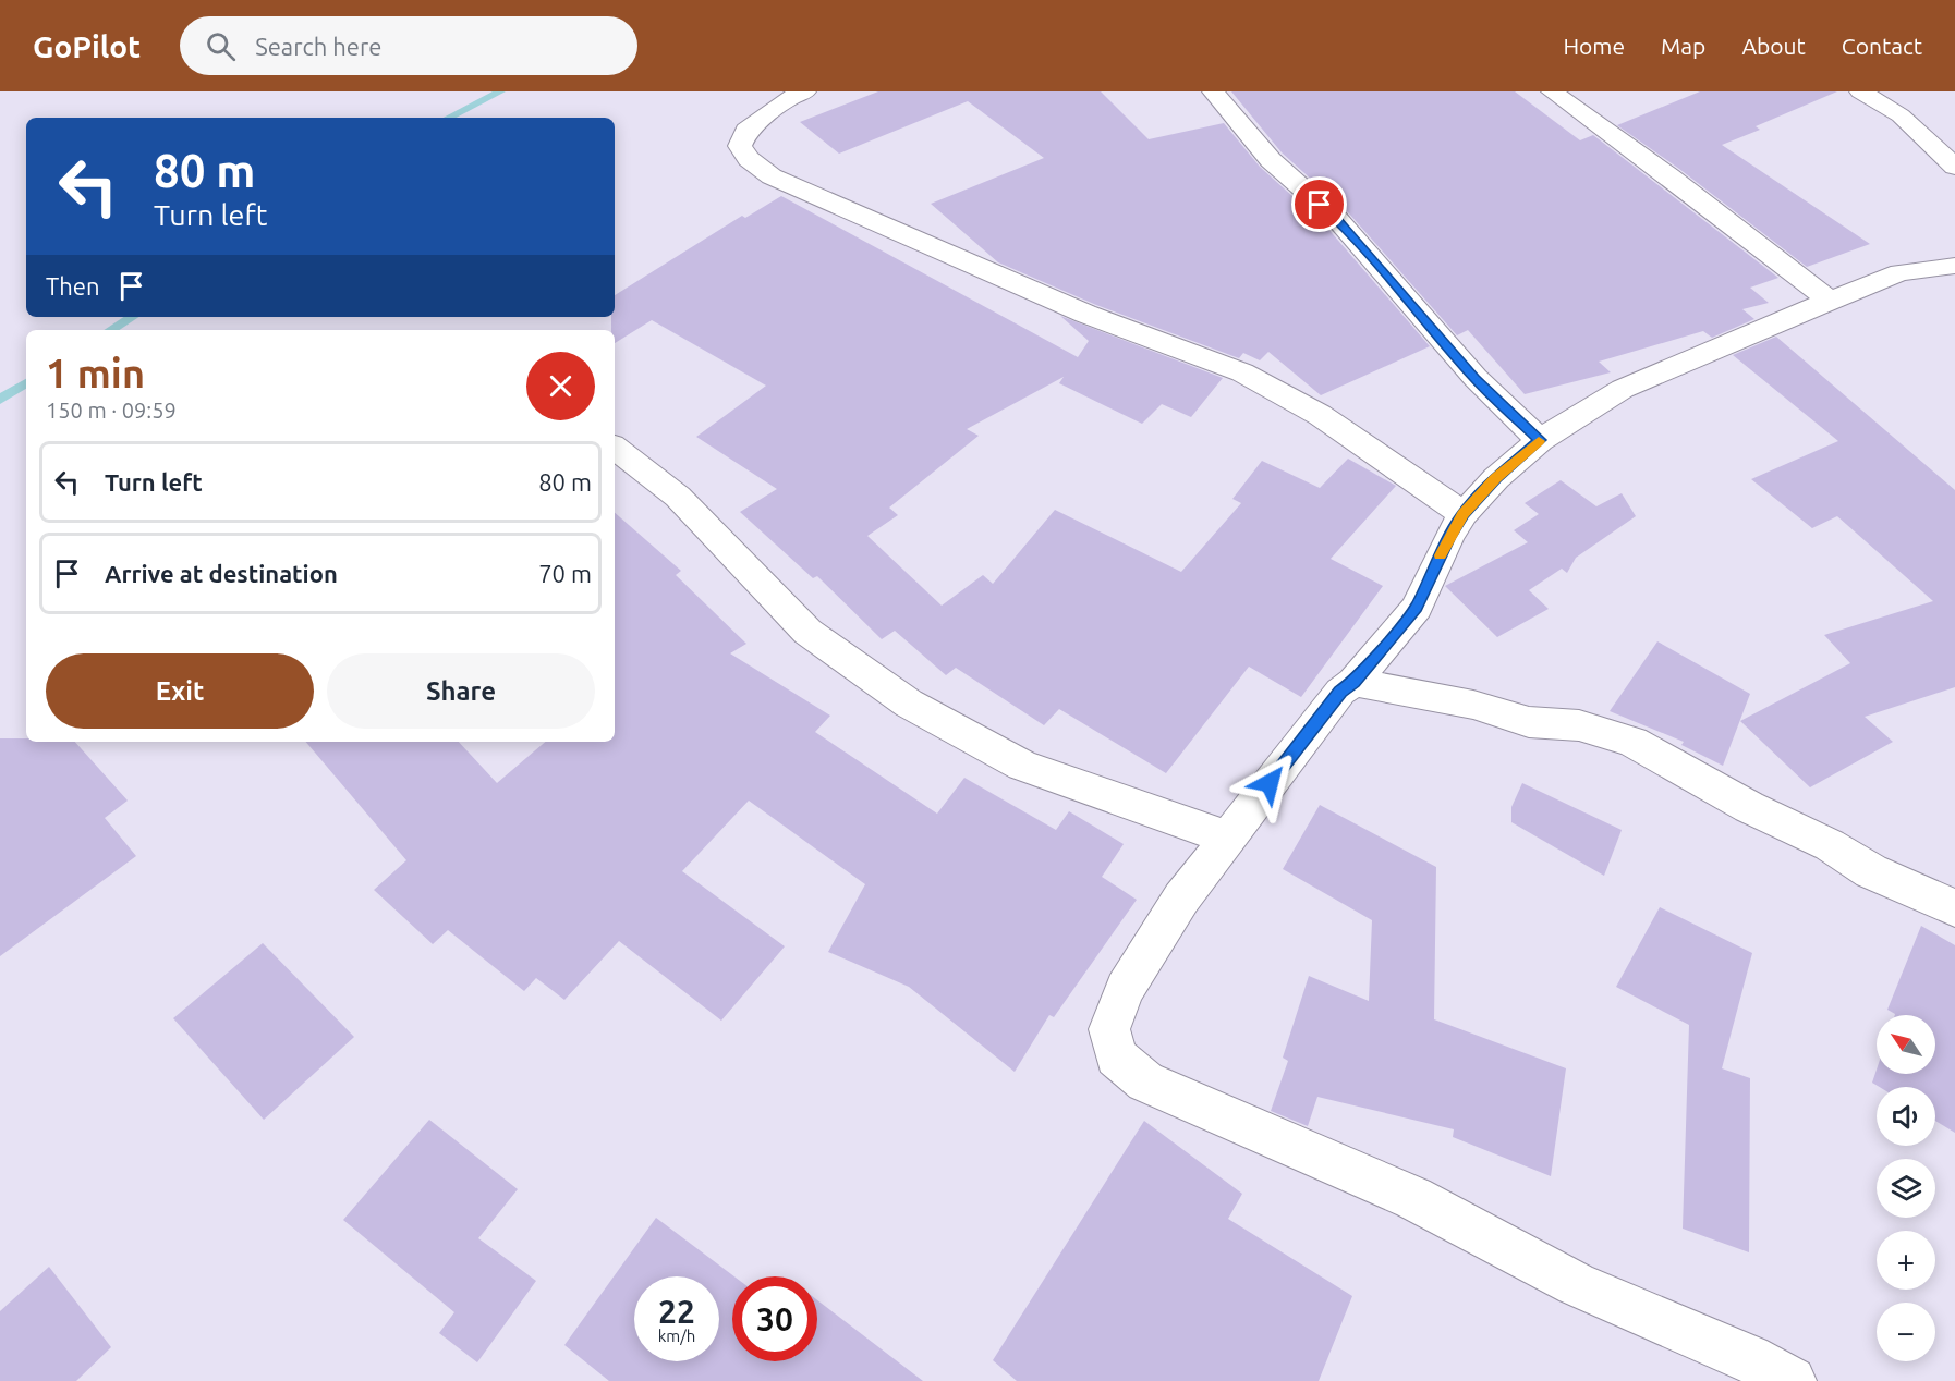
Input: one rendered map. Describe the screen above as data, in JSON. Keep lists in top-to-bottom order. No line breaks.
{"north":"top left","page":{"header":"GoPilot","search":"Search here","nav":["Home","Map","About","Contact"],"turn":["80 m","Turn left"],"then":"Then","heading":["1 min","150 m · 09:59"],"list":[{"name":"Turn left","value":"80 m"},{"name":"Arrive at destination","value":"70 m"}],"buttons":["Exit","Share"],"map_buttons":["+","−"],"speed":"22 km/h","limit":"30"}}
